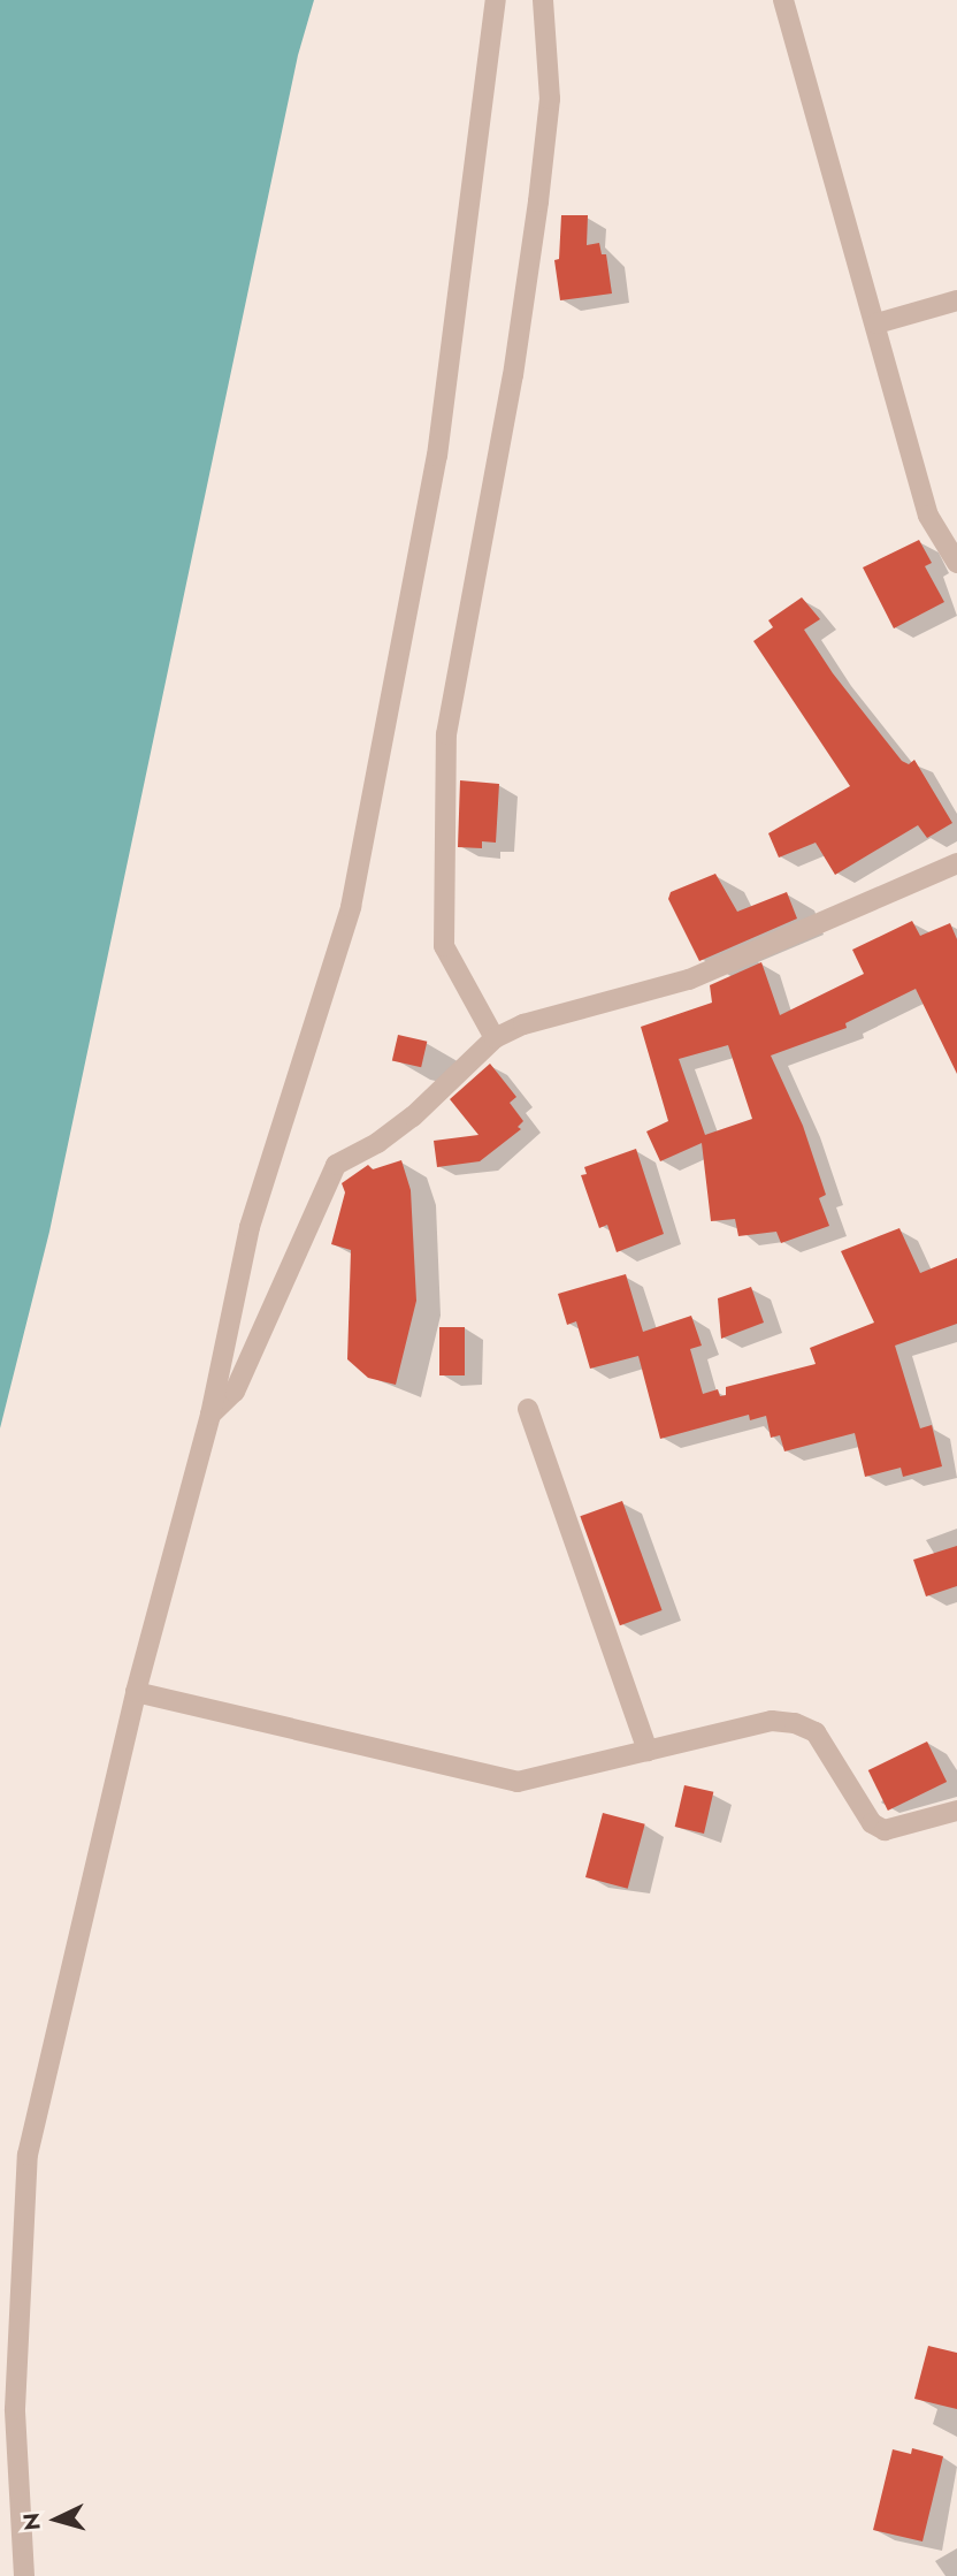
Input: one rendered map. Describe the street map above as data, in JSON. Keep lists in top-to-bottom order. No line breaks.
{"north":"left"}
